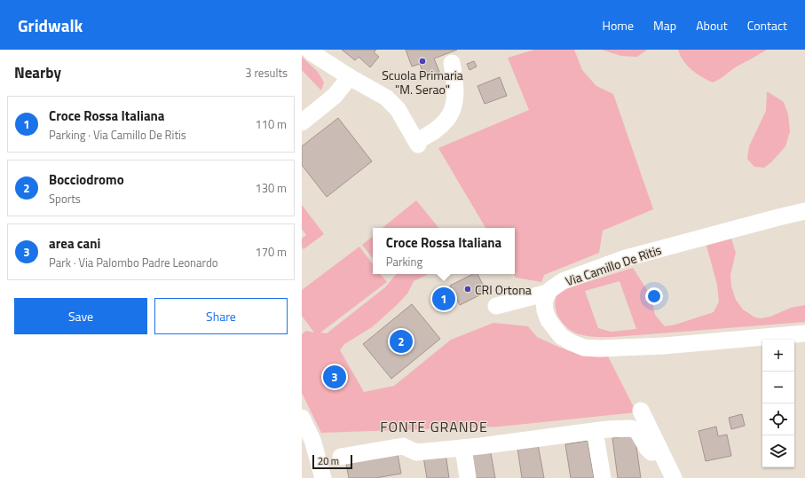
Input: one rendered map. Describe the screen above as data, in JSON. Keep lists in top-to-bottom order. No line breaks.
{"streets":{"street":["Via Camillo De Ritis"]},"districts":["FONTE GRANDE"],"places":["Scuola Primaria \"M. Serao\"","CRI Ortona"],"scale_bar":"20 m","page":{"header":"Gridwalk","nav":["Home","Map","About","Contact"],"heading":["Nearby","3 results"],"list":[{"mark":"1","name":"Croce Rossa Italiana","note":"Parking · Via Camillo De Ritis","value":"110 m"},{"mark":"2","name":"Bocciodromo","note":"Sports","value":"130 m"},{"mark":"3","name":"area cani","note":"Park · Via Palombo Padre Leonardo","value":"170 m"}],"popup":["Croce Rossa Italiana","Parking"],"pins":["1","2","3"],"buttons":["Save","Share"],"map_buttons":["+","−"],"scale":"20 m"}}
